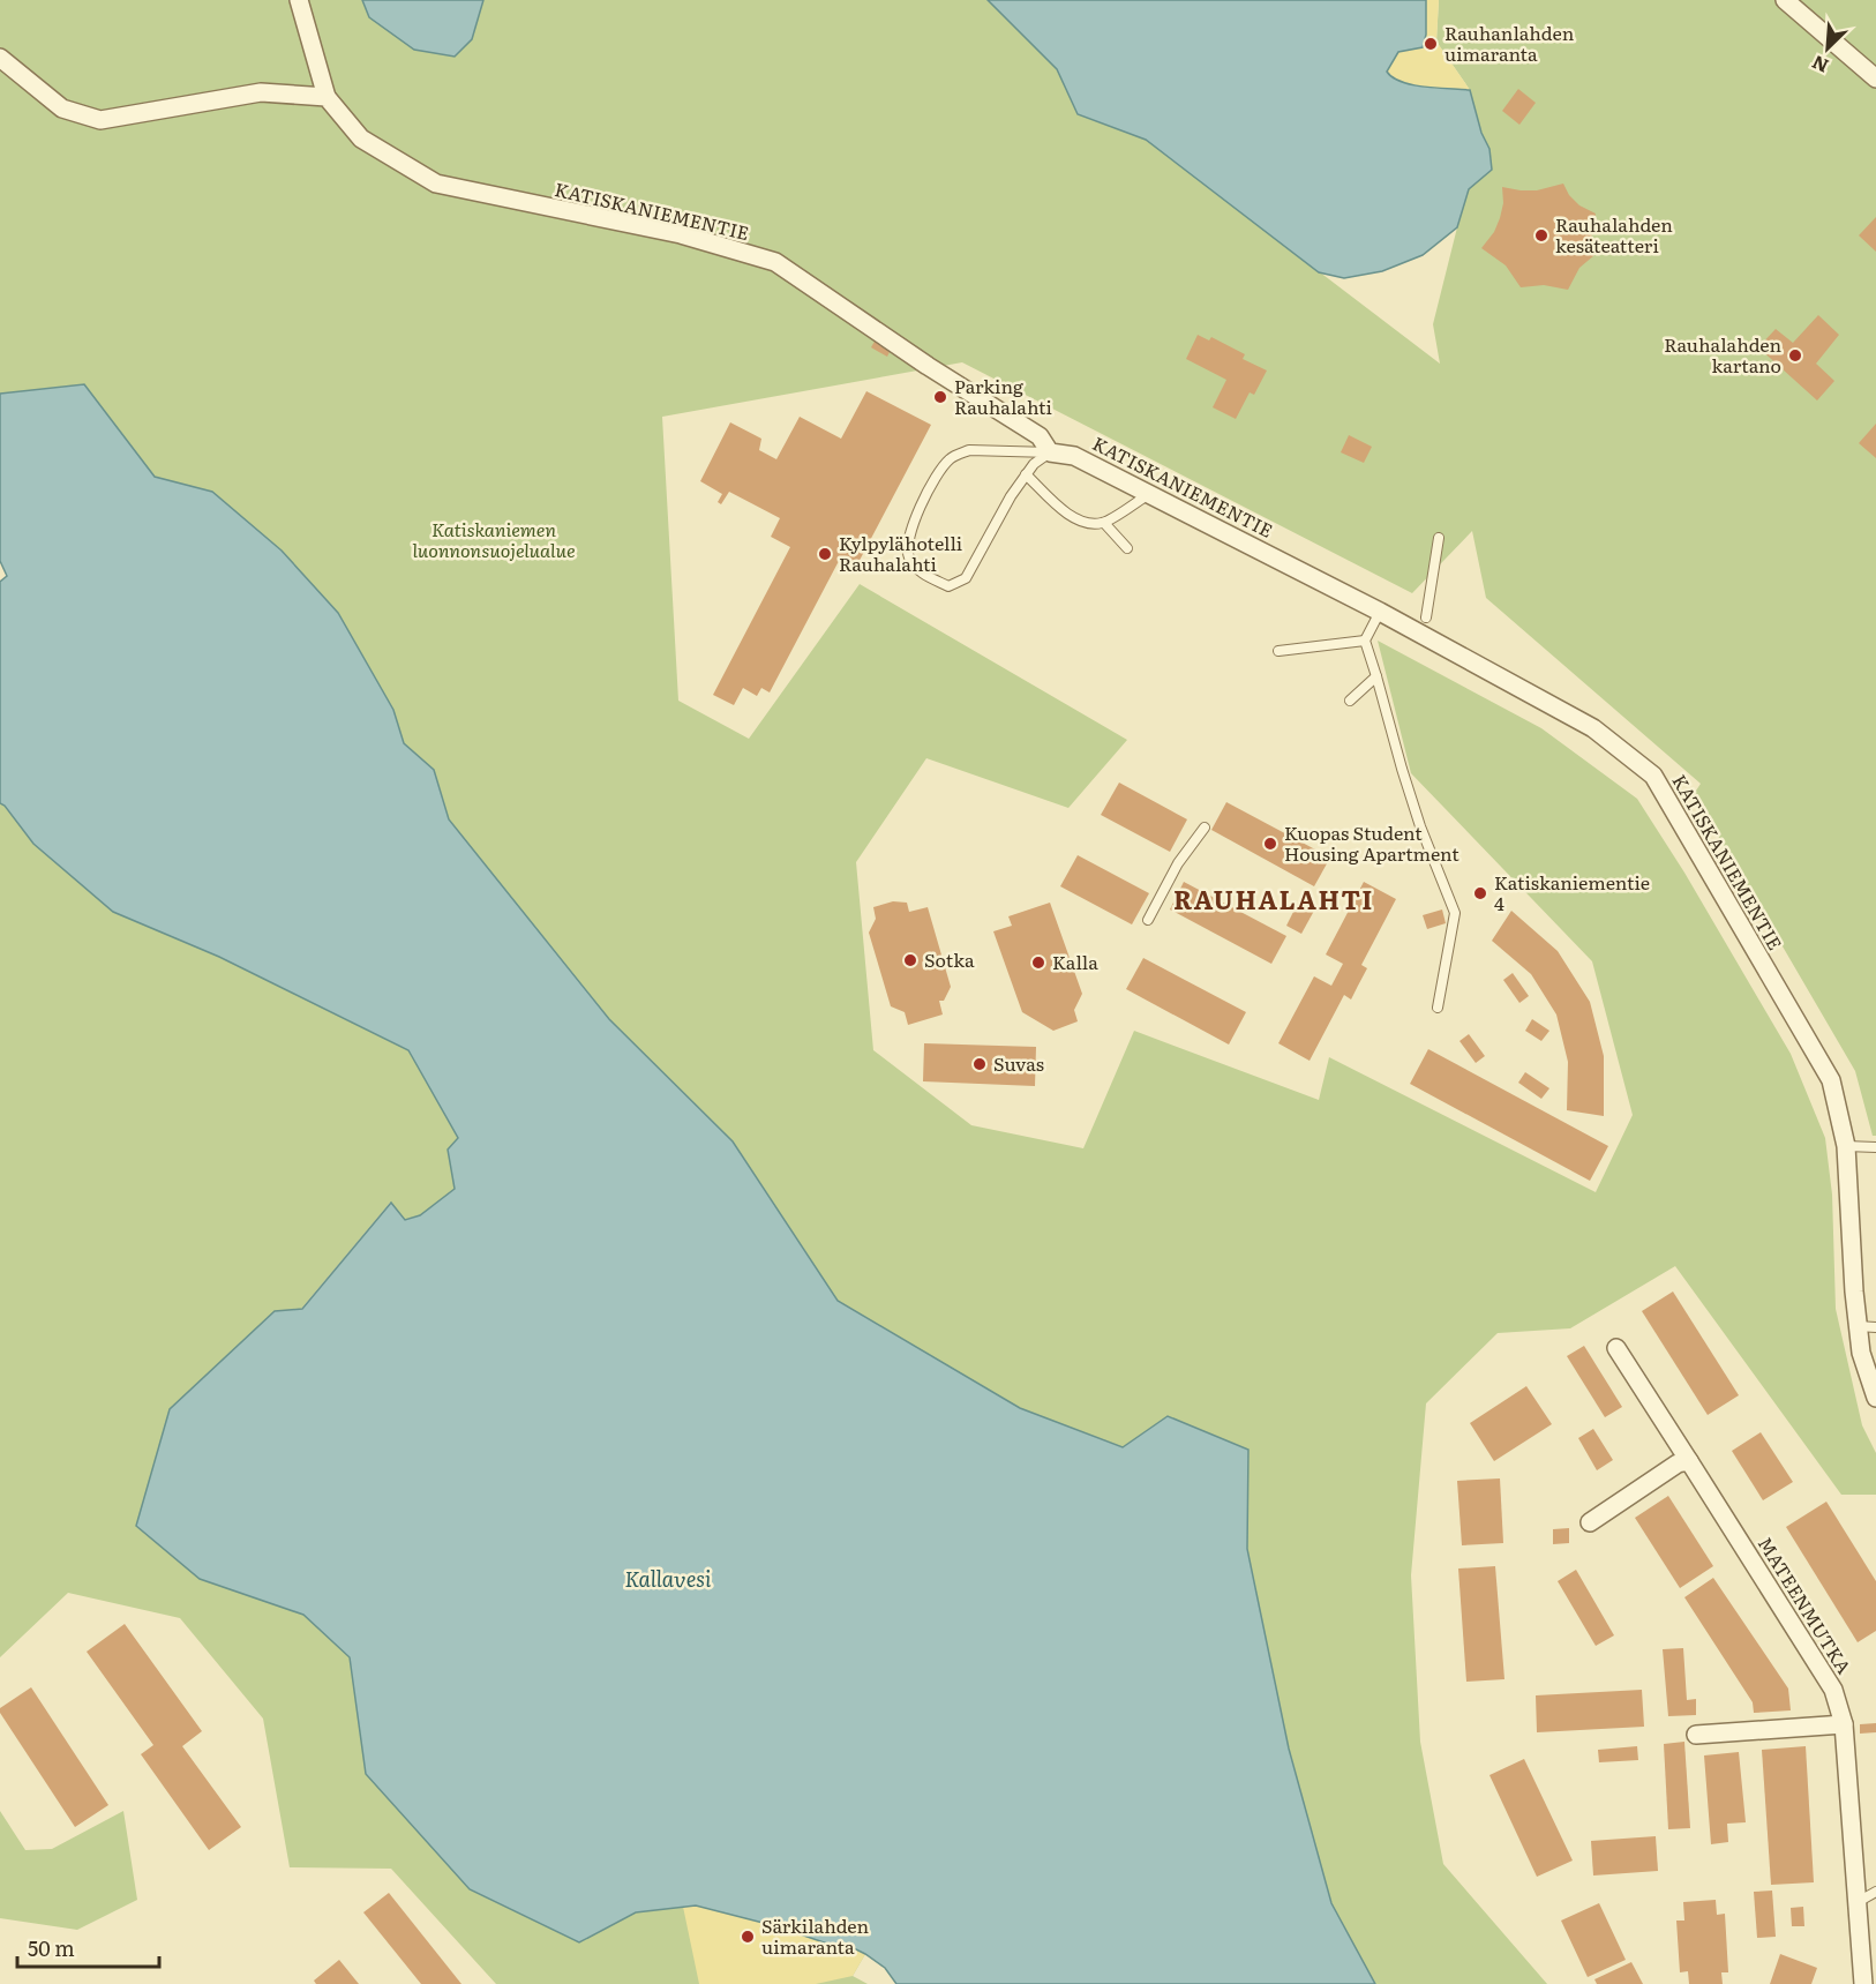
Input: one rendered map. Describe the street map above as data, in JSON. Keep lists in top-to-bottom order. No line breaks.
{"streets":{"street":["KATISKANIEMENTIE","MATEENMUTKA"]},"districts":["RAUHALAHTI"],"water":["Kallavesi"],"parks":["Katiskaniemen luonnonsuojelualue"],"places":["Rauhanlahden uimaranta","Rauhalahden kesäteatteri","Rauhalahden kartano","Parking Rauhalahti","Kylpylähotelli Rauhalahti","Kuopas Student Housing Apartment","Katiskaniementie 4","Sotka","Kalla","Suvas","Särkilahden uimaranta"],"scale_bar":"50 m","north":"bottom left"}
